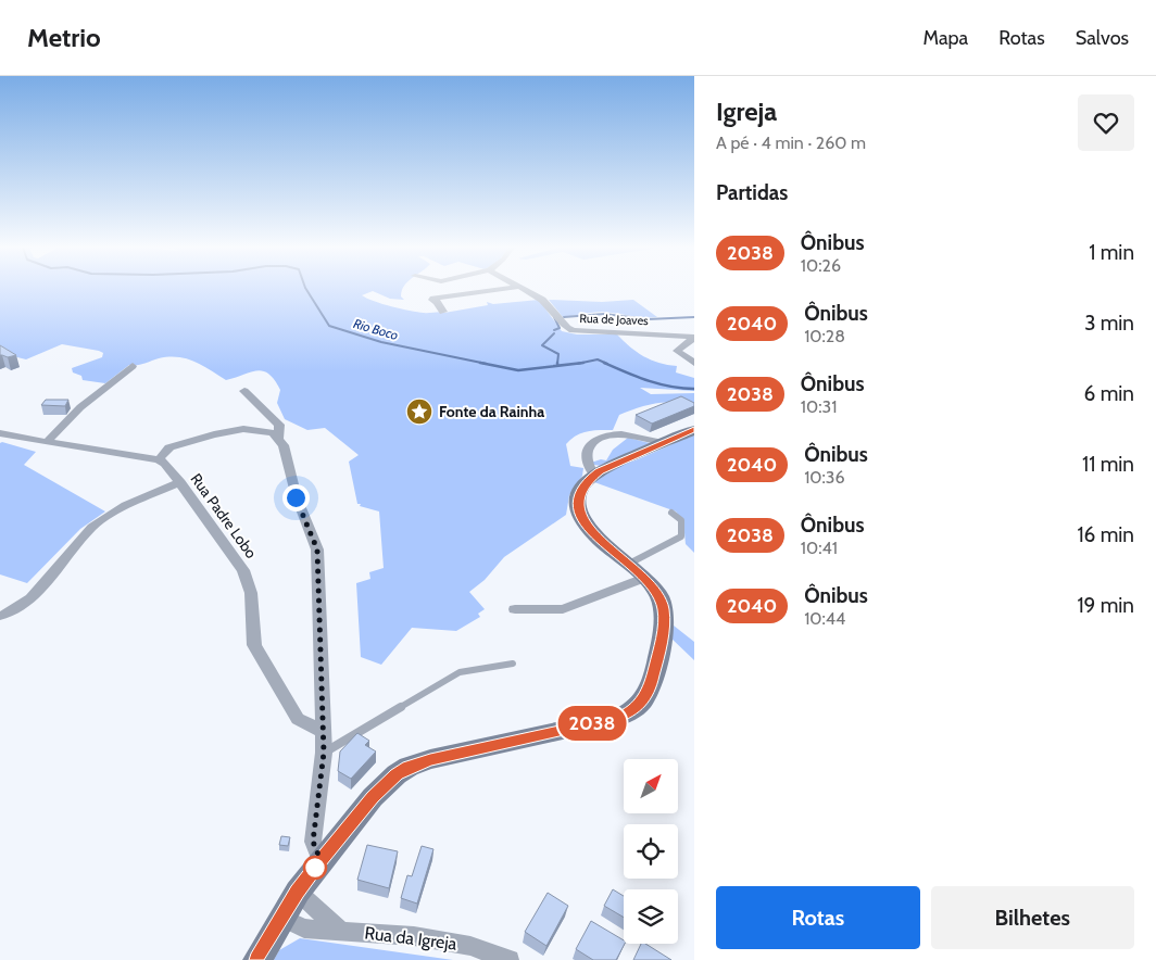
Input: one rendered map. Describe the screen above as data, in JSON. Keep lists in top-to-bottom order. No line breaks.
{"streets":{"street":["Rua de Joaves","Rua Padre Lobo","Rua da Igreja"]},"water":["Rio Boco"],"places":{"place":["Fonte da Rainha"]},"lines":["bus line 2038"],"north":"top right","page":{"header":"Metrio","nav":["Mapa","Rotas","Salvos"],"on_map":"2038","heading":[["Igreja","A pé · 4 min · 260 m"],"Partidas"],"list":[{"mark":"2038","name":"Ônibus","note":"10:26","value":"1 min"},{"mark":"2040","name":"Ônibus","note":"10:28","value":"3 min"},{"mark":"2038","name":"Ônibus","note":"10:31","value":"6 min"},{"mark":"2040","name":"Ônibus","note":"10:36","value":"11 min"},{"mark":"2038","name":"Ônibus","note":"10:41","value":"16 min"},{"mark":"2040","name":"Ônibus","note":"10:44","value":"19 min"}],"buttons":["Rotas","Bilhetes"]}}
